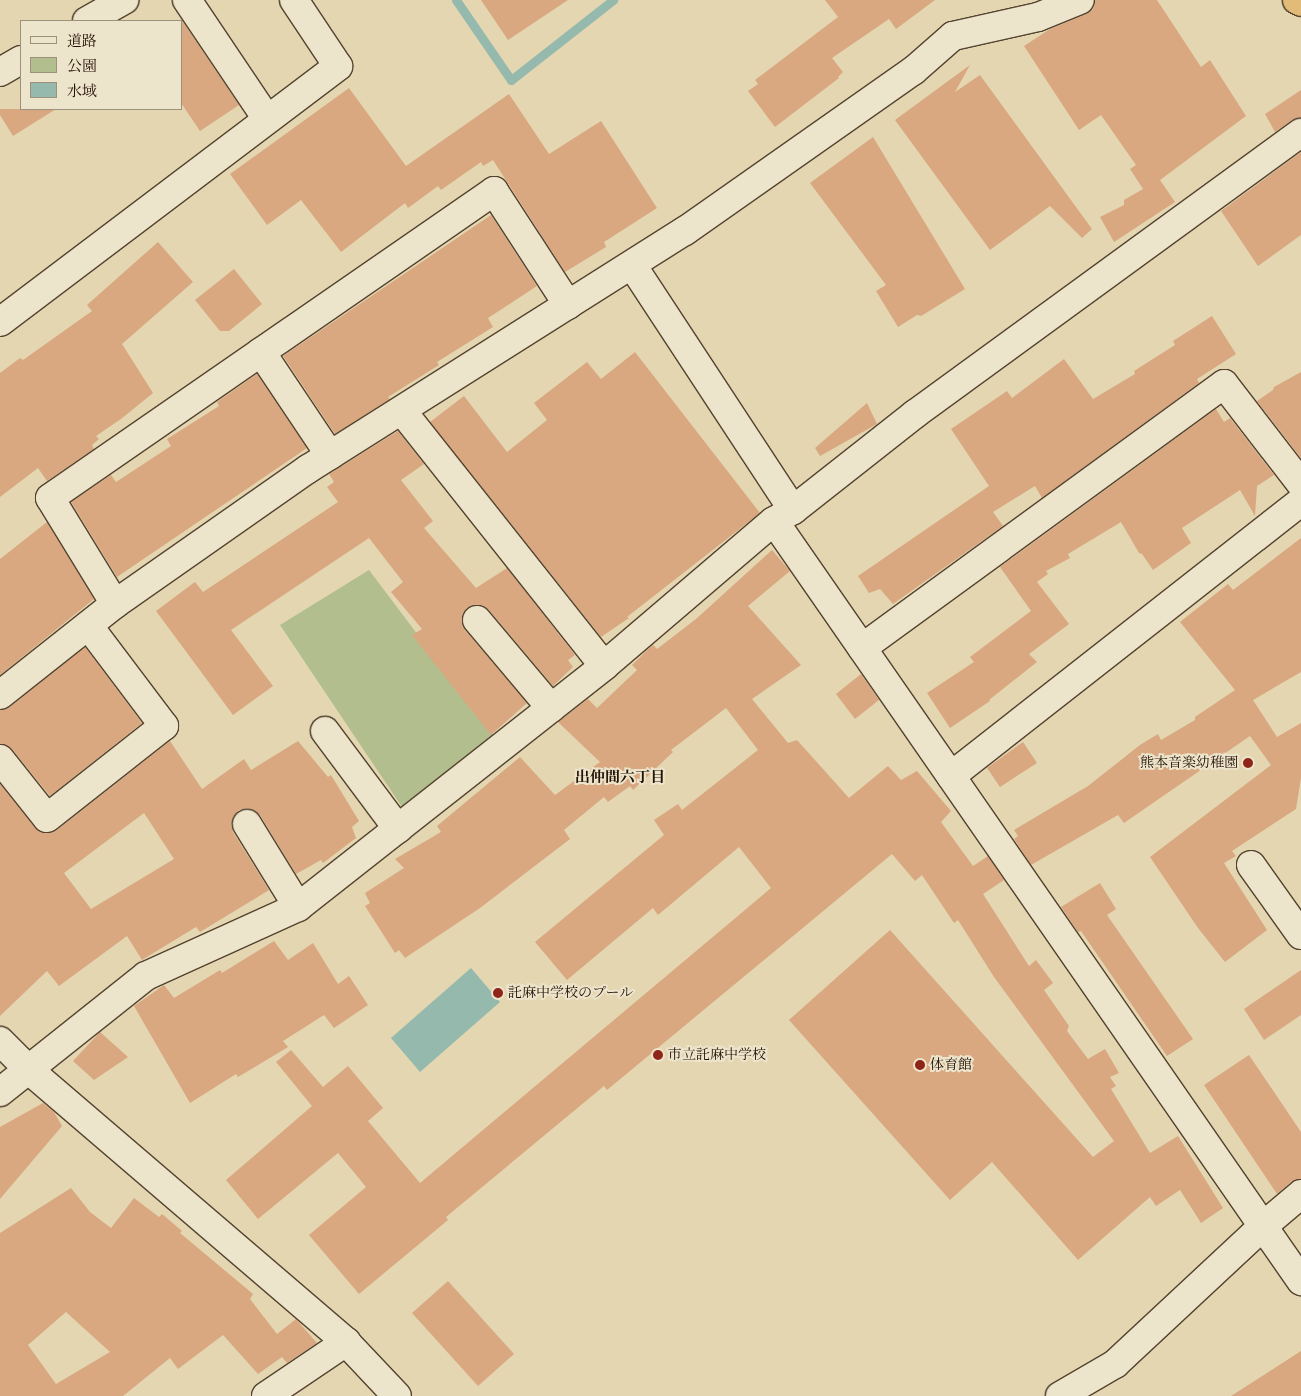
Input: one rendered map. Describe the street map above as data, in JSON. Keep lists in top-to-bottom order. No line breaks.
{"districts":["出仲間六丁目"],"places":["熊本音楽幼稚園","託麻中学校のプール","市立託麻中学校","体育館"],"legend":["道路","公園","水域"]}
